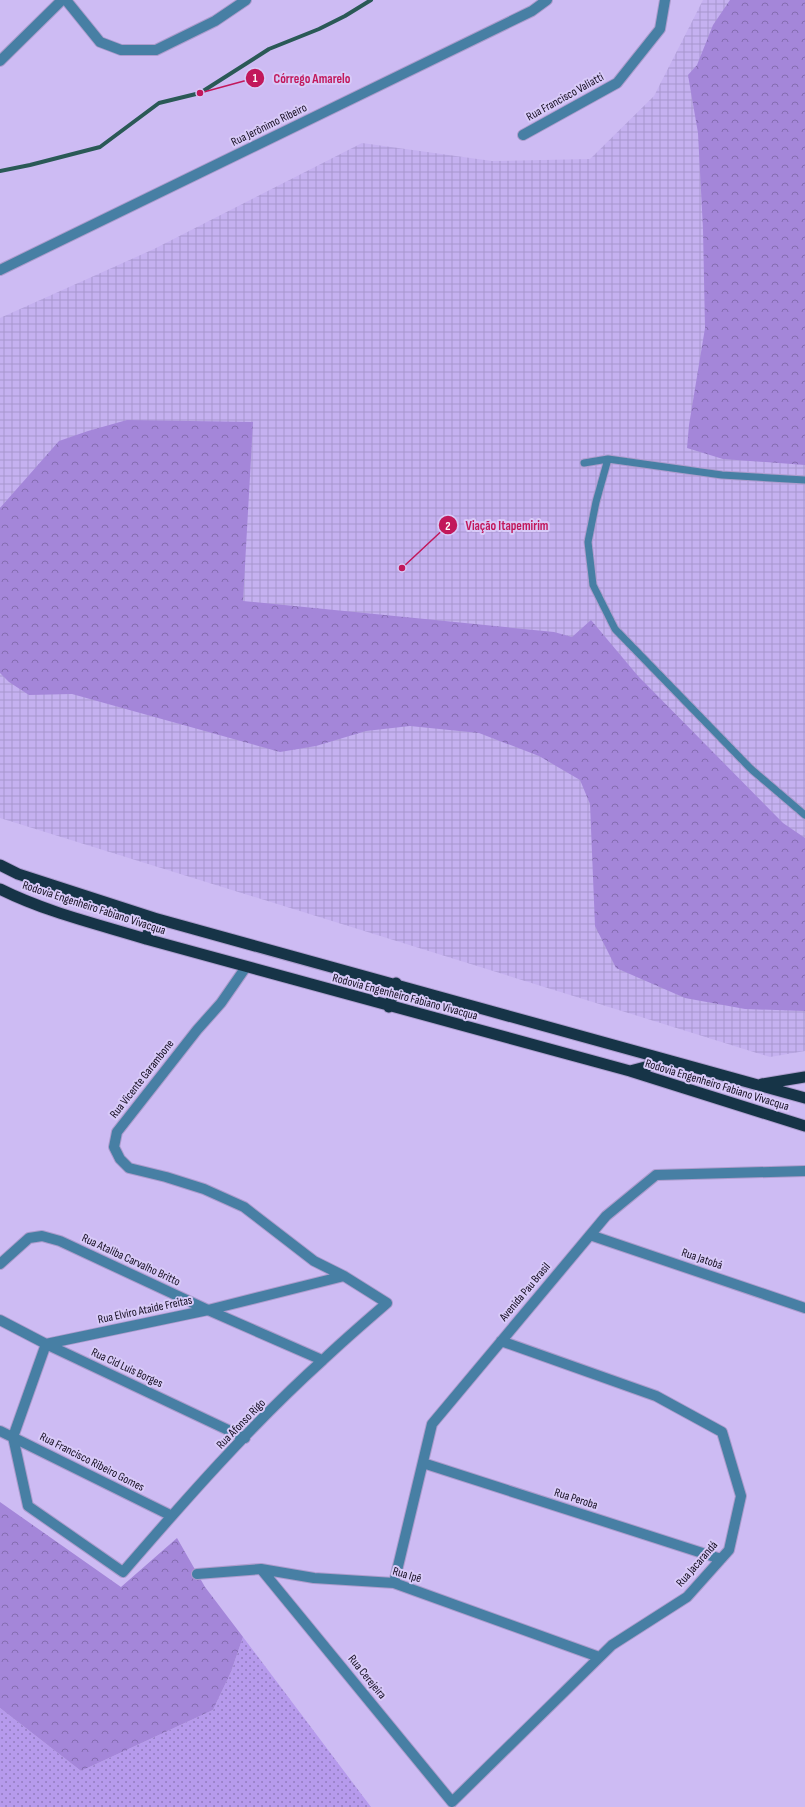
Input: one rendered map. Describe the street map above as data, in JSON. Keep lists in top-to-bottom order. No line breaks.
{"streets":{"highway":["Rodovia Engenheiro Fabiano Vivacqua"],"street":["Rua Francisco Valiatti","Rua Jerônimo Ribeiro","Rua Vicente Garambone","Rua Jatobá","Rua Ataliba Carvalho Britto","Avenida Pau Brasil","Rua Elviro Ataide Freitas","Rua Cid Luis Borges","Rua Afonso Rigo","Rua Francisco Ribeiro Gomes","Rua Peroba","Rua Jacarandá","Rua Ipê","Rua Cerejeira"]},"crossings":[["Rodovia Engenheiro Fabiano Vivacqua","Rua Vicente Garambone"],["Rua Vicente Garambone","Rua Elviro Ataide Freitas"],["Rua Vicente Garambone","Rua Afonso Rigo"],["Rua Jatobá","Avenida Pau Brasil"],["Rua Ataliba Carvalho Britto","Rua Elviro Ataide Freitas"],["Rua Ataliba Carvalho Britto","Rua Afonso Rigo"],["Avenida Pau Brasil","Rua Peroba"],["Avenida Pau Brasil","Rua Jacarandá"],["Avenida Pau Brasil","Rua Ipê"],["Rua Elviro Ataide Freitas","Rua Cid Luis Borges"],["Rua Cid Luis Borges","Rua Afonso Rigo"],["Rua Afonso Rigo","Rua Francisco Ribeiro Gomes"],["Rua Peroba","Rua Jacarandá"],["Rua Jacarandá","Rua Ipê"],["Rua Jacarandá","Rua Cerejeira"],["Rua Ipê","Rua Cerejeira"]],"places":["Córrego Amarelo","Viação Itapemirim"]}
